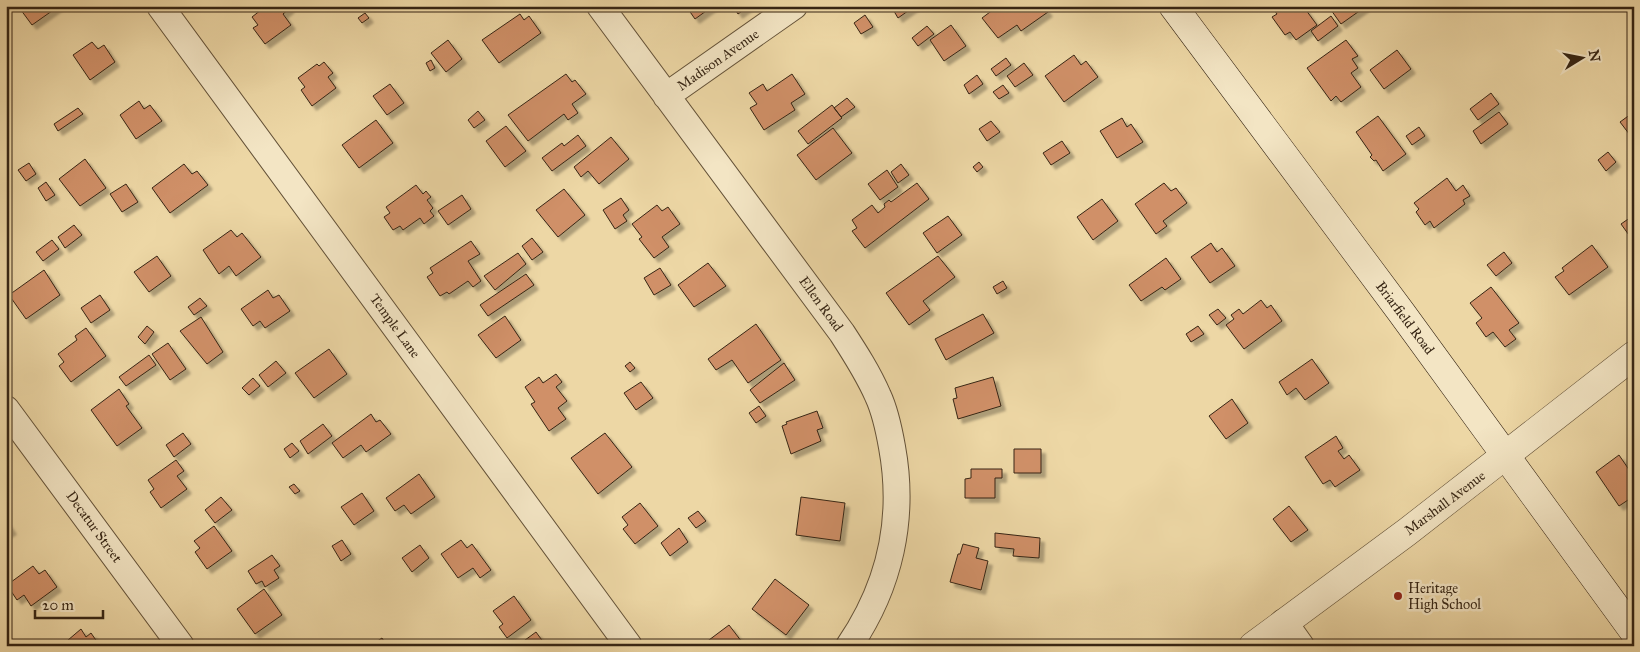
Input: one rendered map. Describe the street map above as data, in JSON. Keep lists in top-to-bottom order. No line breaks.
{"streets":{"main road":["Briarfield Road","Marshall Avenue"],"street":["Madison Avenue","Ellen Road","Temple Lane","Decatur Street"]},"crossings":[["Madison Avenue","Ellen Road"],["Briarfield Road","Marshall Avenue"]],"places":["Heritage High School"],"scale_bar":"20 m","north":"right"}
